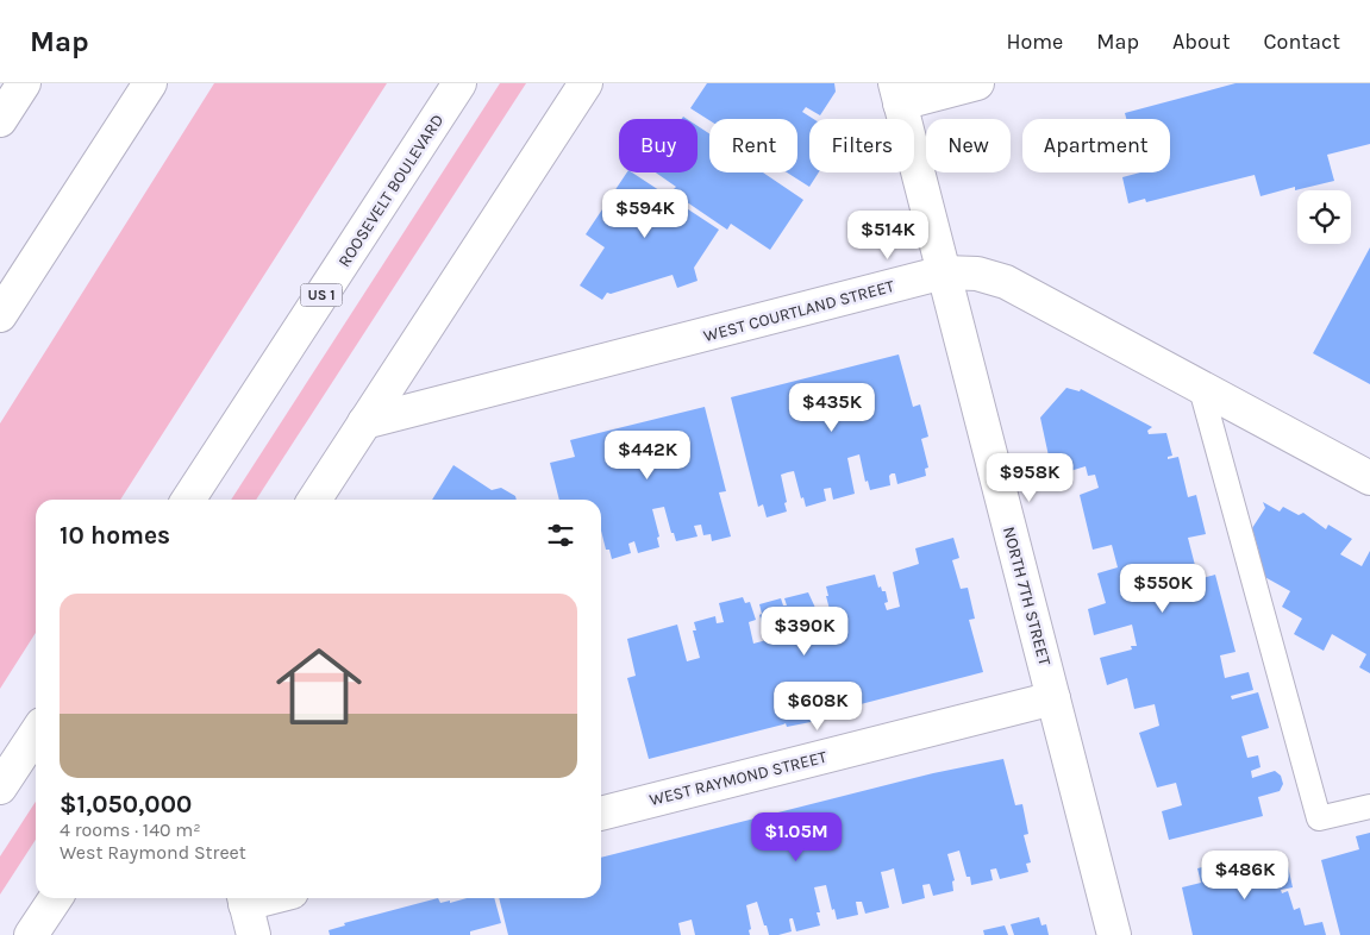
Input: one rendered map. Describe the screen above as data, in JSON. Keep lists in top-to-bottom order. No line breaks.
{"streets":{"main road":["ROOSEVELT BOULEVARD","US 1","WEST COURTLAND STREET","NORTH 7TH STREET","WEST RAYMOND STREET"]},"crossings":[["WEST COURTLAND STREET","NORTH 7TH STREET"],["NORTH 7TH STREET","WEST RAYMOND STREET"]],"page":{"header":"Map","nav":["Home","Map","About","Contact"],"chip":["Buy","Rent","Filters","New","Apartment"],"price":["$594K","$514K","$435K","$442K","$958K","$550K","$390K","$608K","$1.05M","$486K"],"heading":"10 homes","list":[{"name":"$1,050,000","note":"4 rooms · 140 m² · West Raymond Street"}]}}
